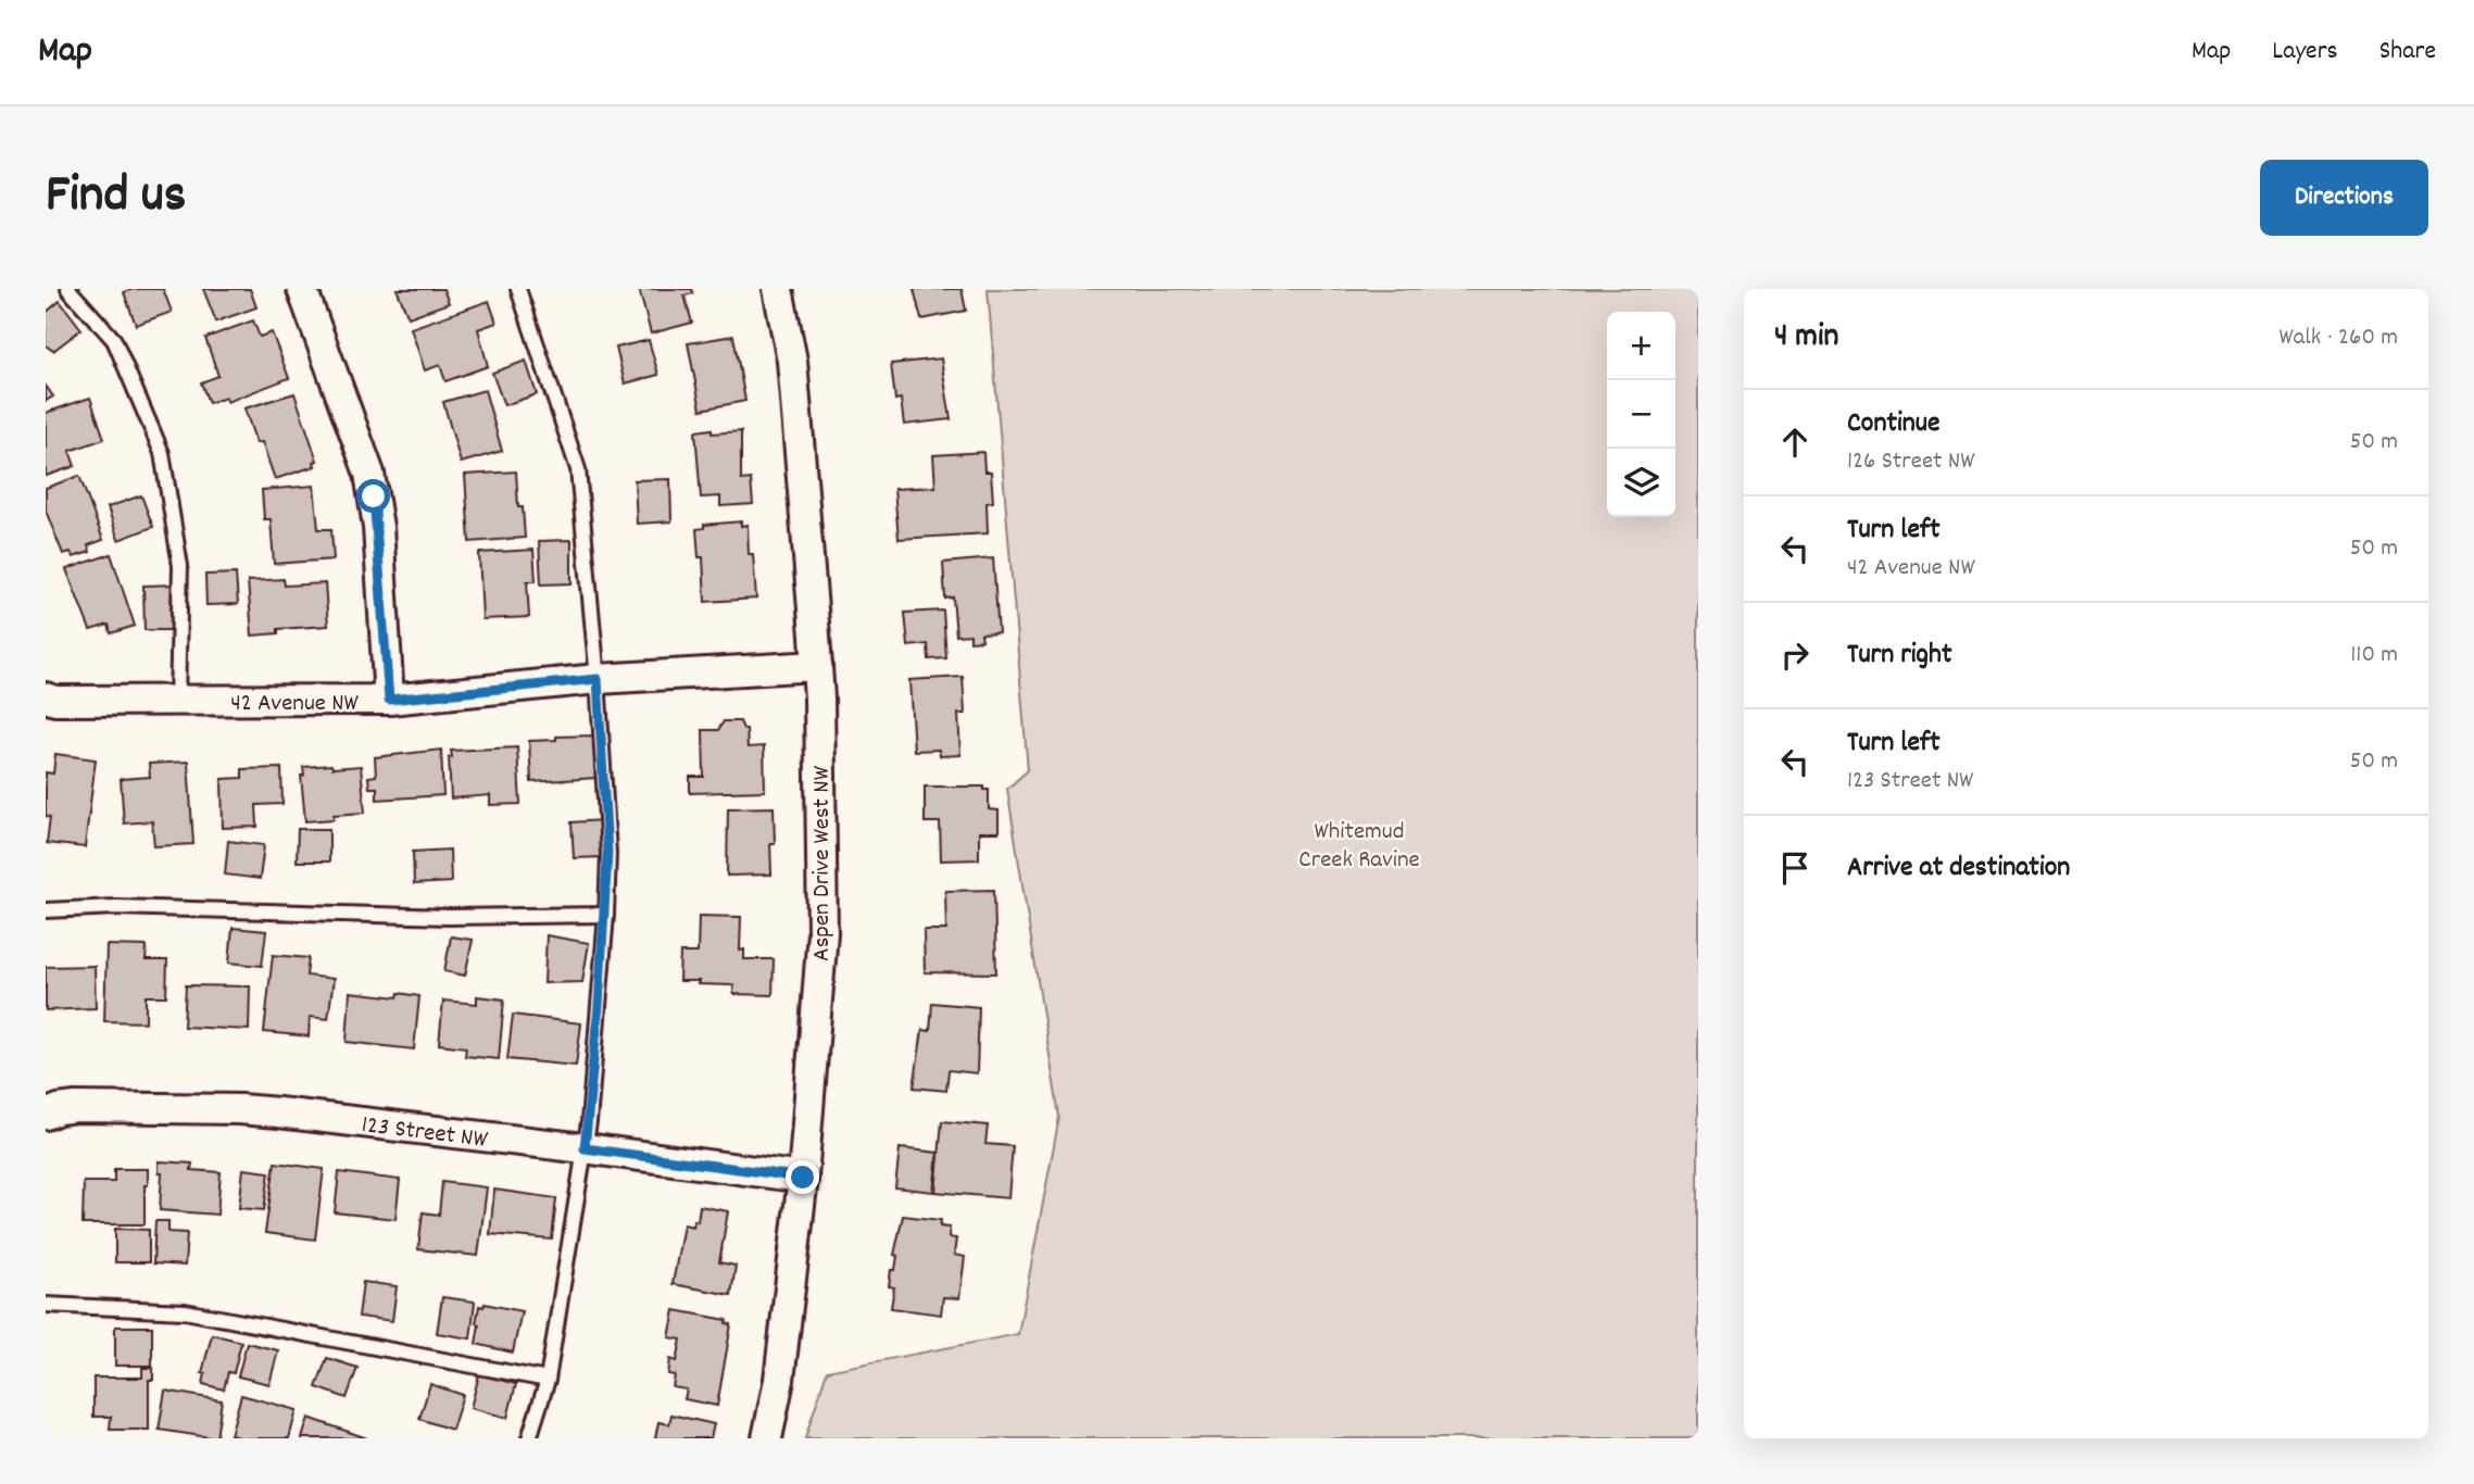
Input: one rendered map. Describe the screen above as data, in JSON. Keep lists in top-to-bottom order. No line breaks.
{"streets":{"street":["42 Avenue NW","Aspen Drive West NW","123 Street NW"]},"crossings":[["42 Avenue NW","Aspen Drive West NW"],["Aspen Drive West NW","123 Street NW"]],"parks":["Whitemud Creek Ravine"],"page":{"header":"Map","nav":["Map","Layers","Share"],"title":"Find us","buttons":"Directions","heading":["4 min","Walk · 260 m"],"map_buttons":["+","−"],"list":[["Continue","126 Street NW","50 m"],["Turn left","42 Avenue NW","50 m"],["Turn right","110 m"],["Turn left","123 Street NW","50 m"],"Arrive at destination"]}}
